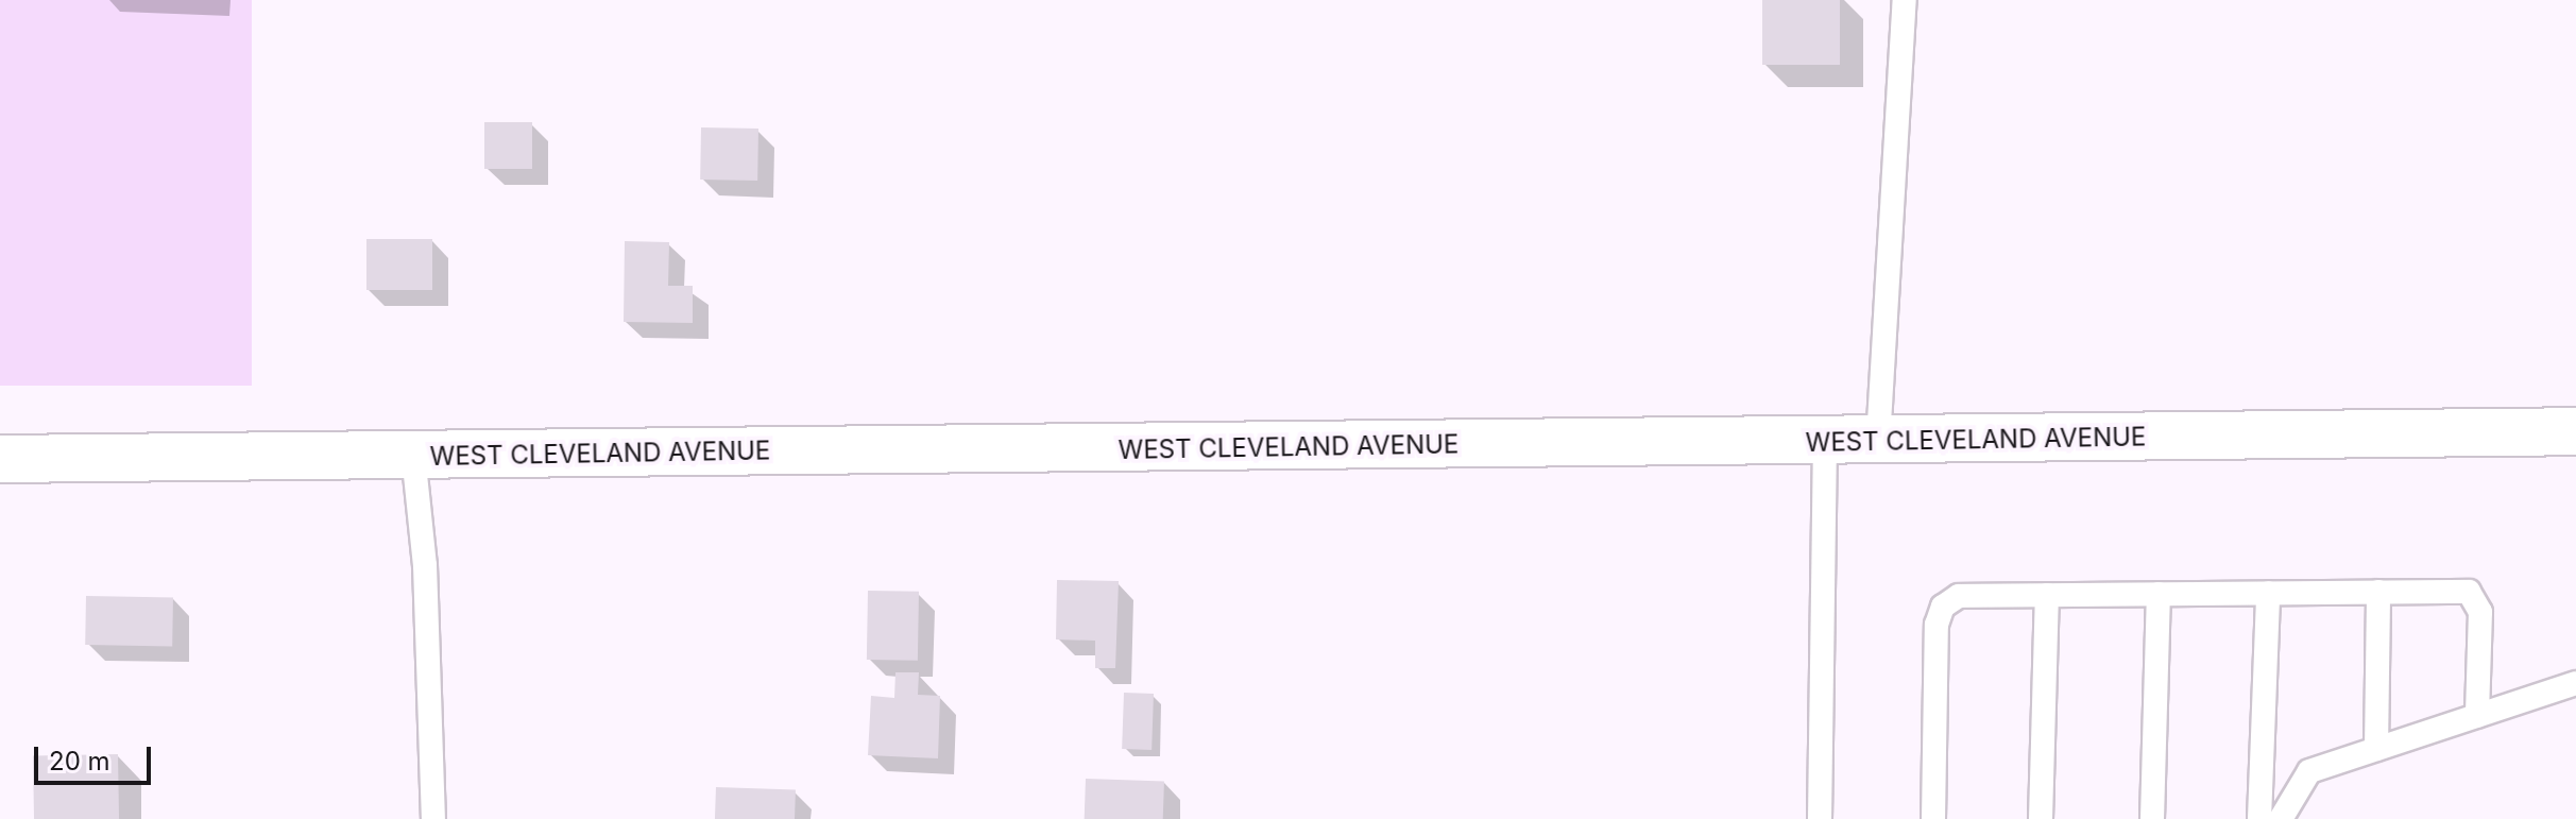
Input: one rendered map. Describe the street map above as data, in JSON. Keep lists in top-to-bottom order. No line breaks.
{"streets":{"main road":["WEST CLEVELAND AVENUE"]},"scale_bar":"20 m"}
